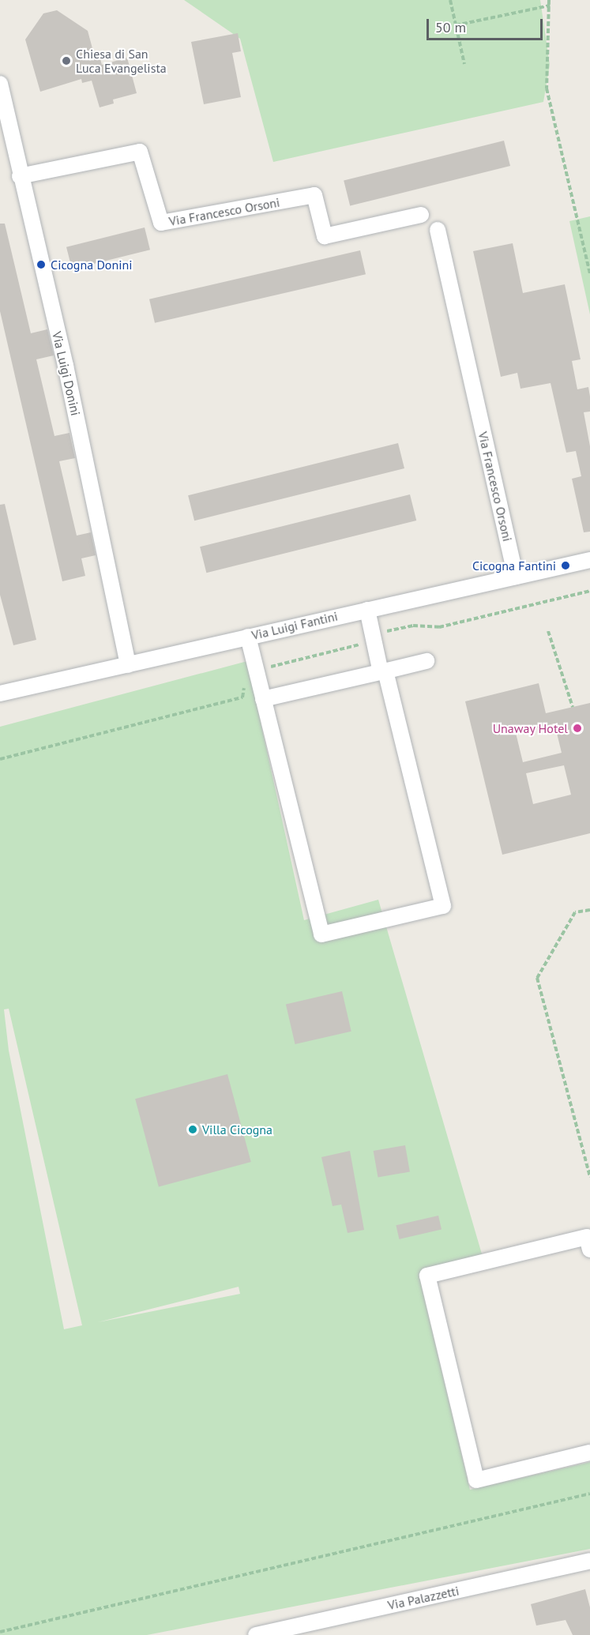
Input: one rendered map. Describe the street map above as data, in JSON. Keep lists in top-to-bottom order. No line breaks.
{"streets":{"street":["Via Francesco Orsoni","Via Luigi Donini","Via Luigi Fantini","Via Palazzetti"]},"crossings":[["Via Francesco Orsoni","Via Luigi Donini"],["Via Francesco Orsoni","Via Luigi Fantini"],["Via Luigi Donini","Via Luigi Fantini"]],"places":["Chiesa di San Luca Evangelista","Cicogna Donini","Cicogna Fantini","Unaway Hotel","Villa Cicogna"],"scale_bar":"50 m"}
